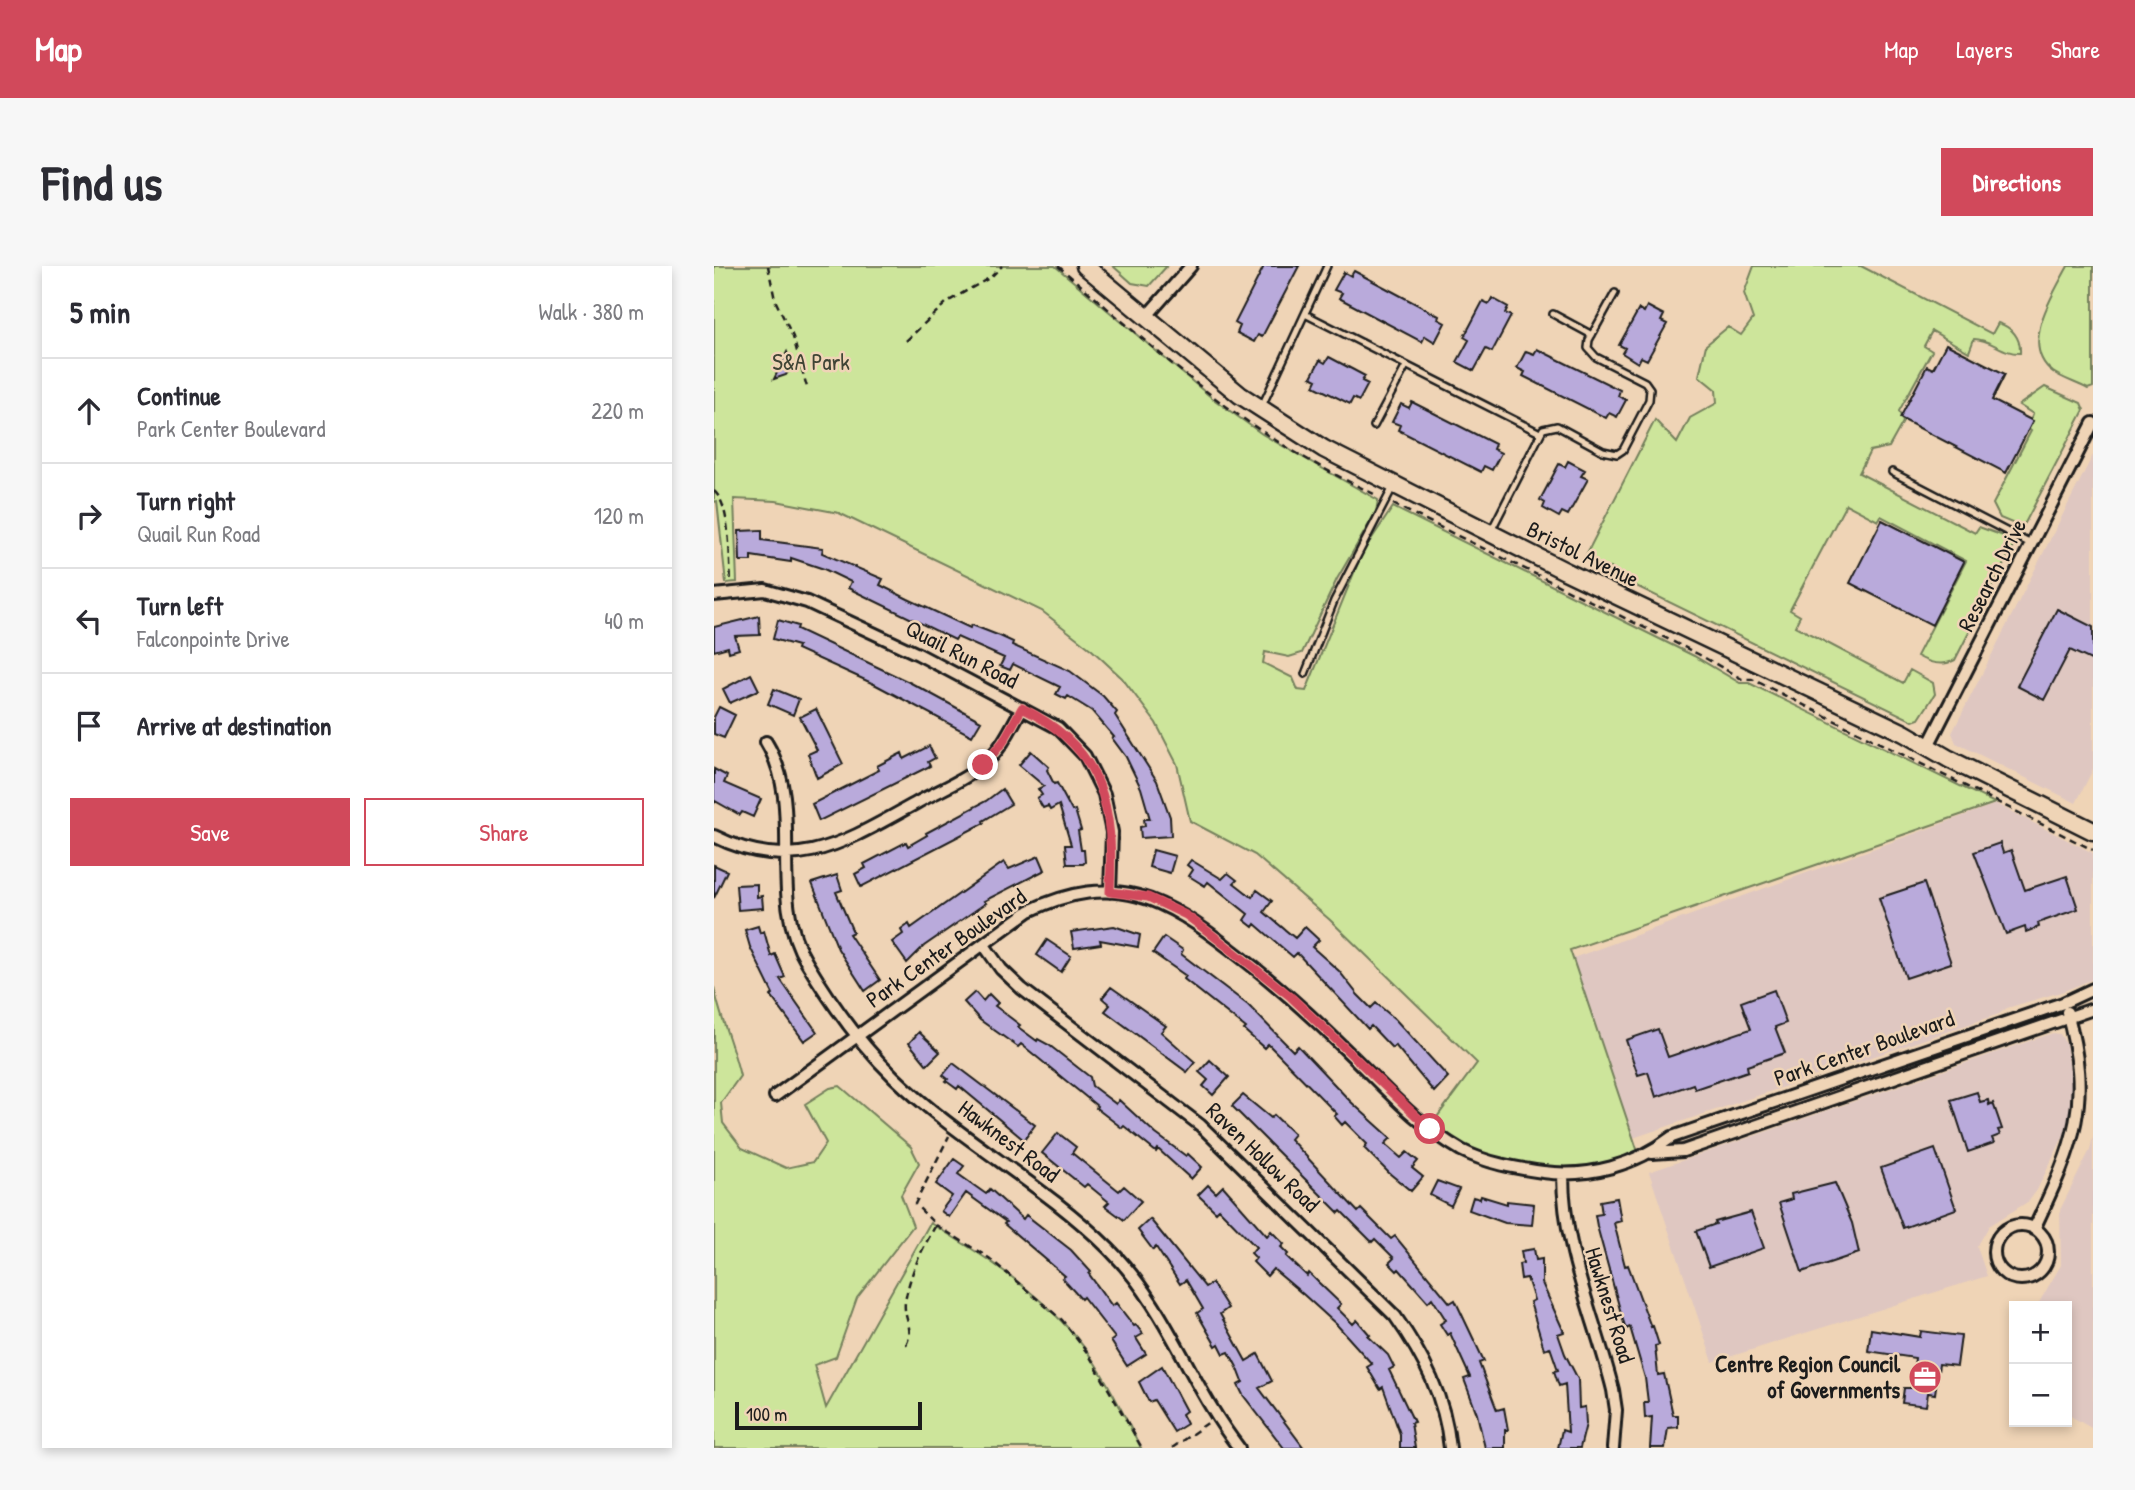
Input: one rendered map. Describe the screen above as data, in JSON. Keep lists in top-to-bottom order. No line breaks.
{"streets":{"street":["Bristol Avenue","Research Drive","Quail Run Road","Park Center Boulevard","Hawknest Road","Raven Hollow Road"]},"crossings":[["Bristol Avenue","Research Drive"],["Quail Run Road","Park Center Boulevard"],["Park Center Boulevard","Hawknest Road"],["Park Center Boulevard","Raven Hollow Road"]],"parks":["S&A Park"],"places":{"office":["Centre Region Council of Governments"]},"scale_bar":"100 m","page":{"header":"Map","nav":["Map","Layers","Share"],"buttons":["Directions",["Save","Share"]],"title":"Find us","heading":["5 min","Walk · 380 m"],"list":[["Continue","Park Center Boulevard","220 m"],["Turn right","Quail Run Road","120 m"],["Turn left","Falconpointe Drive","40 m"],"Arrive at destination"],"map_buttons":["+","−"],"scale":"100 m"}}
